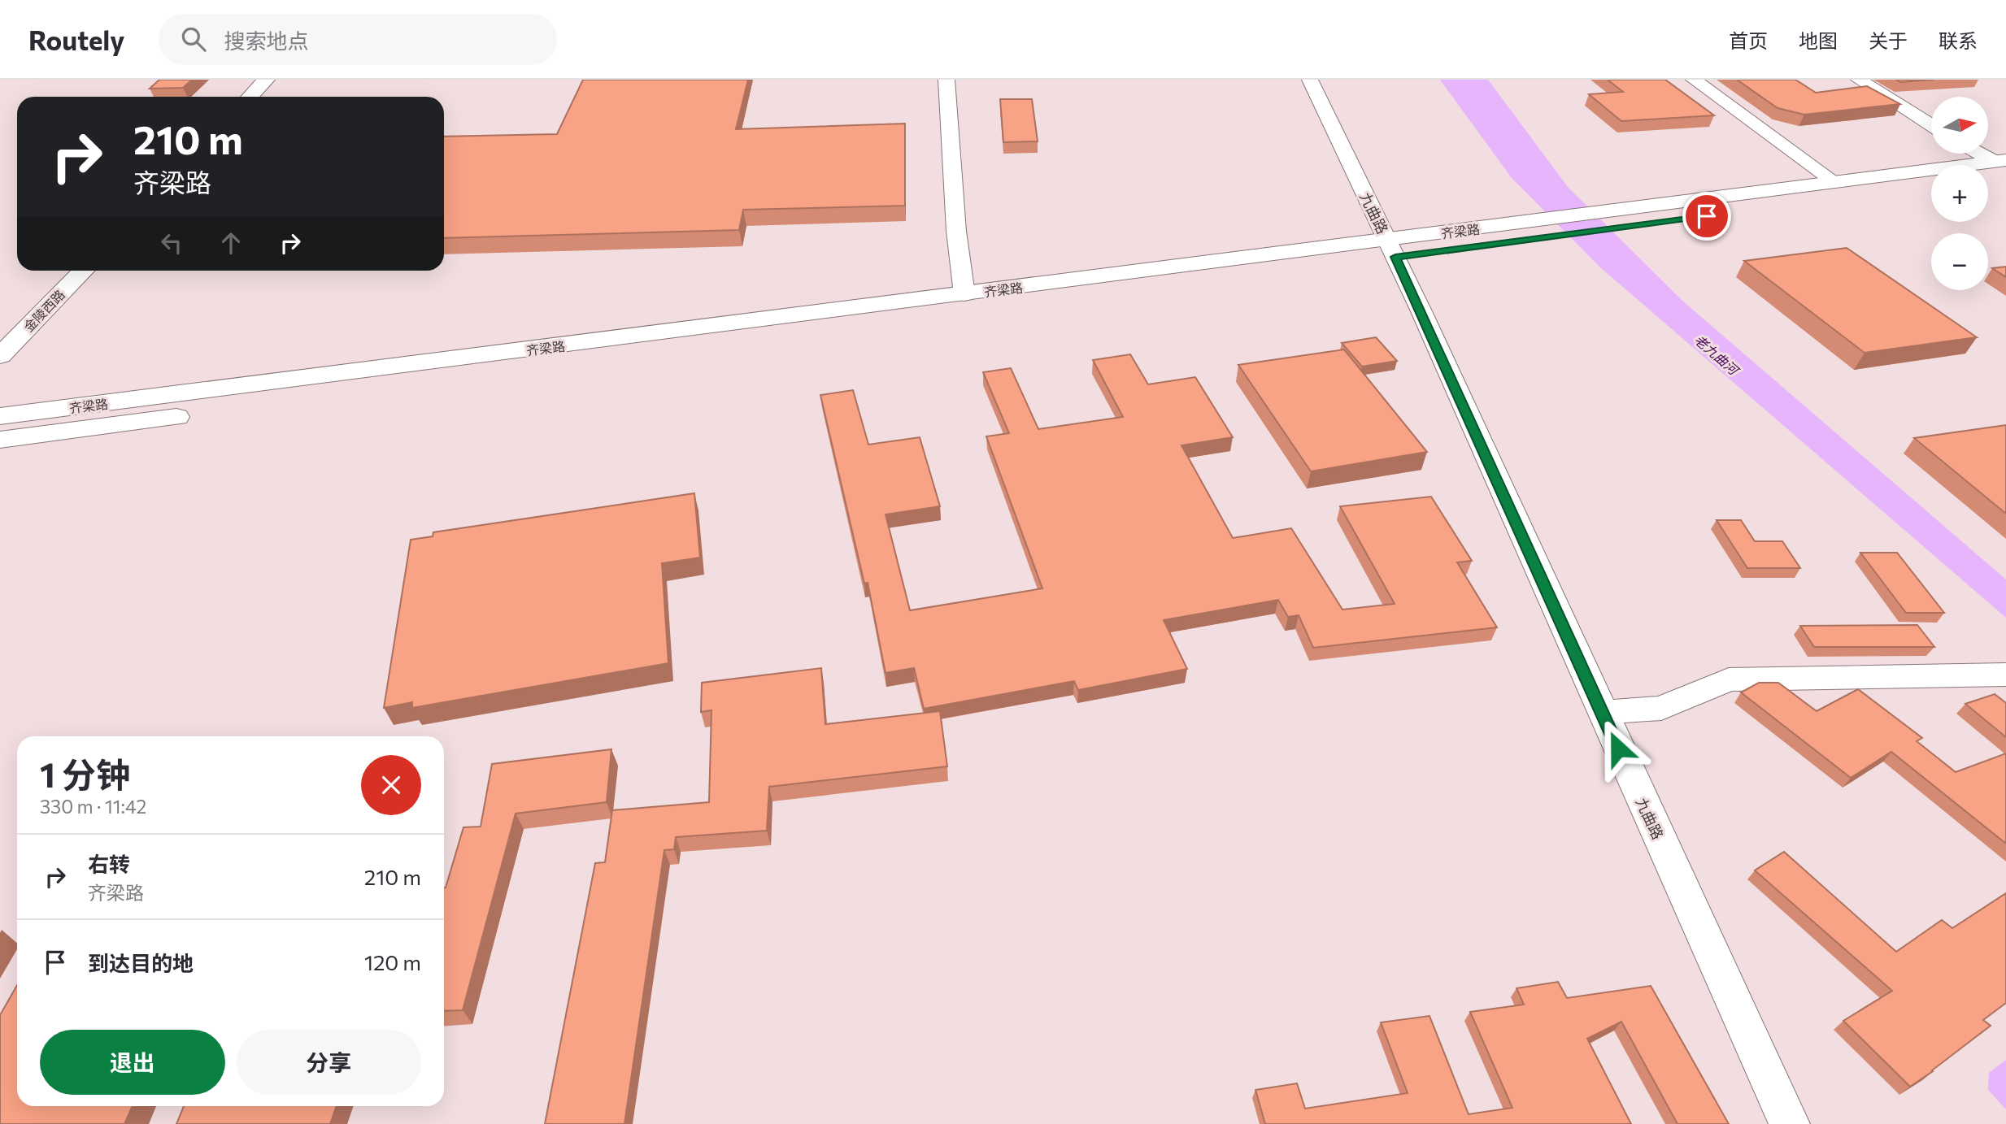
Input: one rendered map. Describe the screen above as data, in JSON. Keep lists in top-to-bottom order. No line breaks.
{"streets":{"main road":["齐梁路","金陵西路"],"street":["九曲路"]},"crossings":[["九曲路","齐梁路"]],"water":["老九曲河"],"north":"right","page":{"header":"Routely","search":"搜索地点","nav":["首页","地图","关于","联系"],"map_buttons":["+","−"],"turn":["210 m","齐梁路"],"heading":["1 分钟","330 m · 11:42"],"list":[{"name":"右转","note":"齐梁路","value":"210 m"},{"name":"到达目的地","value":"120 m"}],"buttons":["退出","分享"]}}
